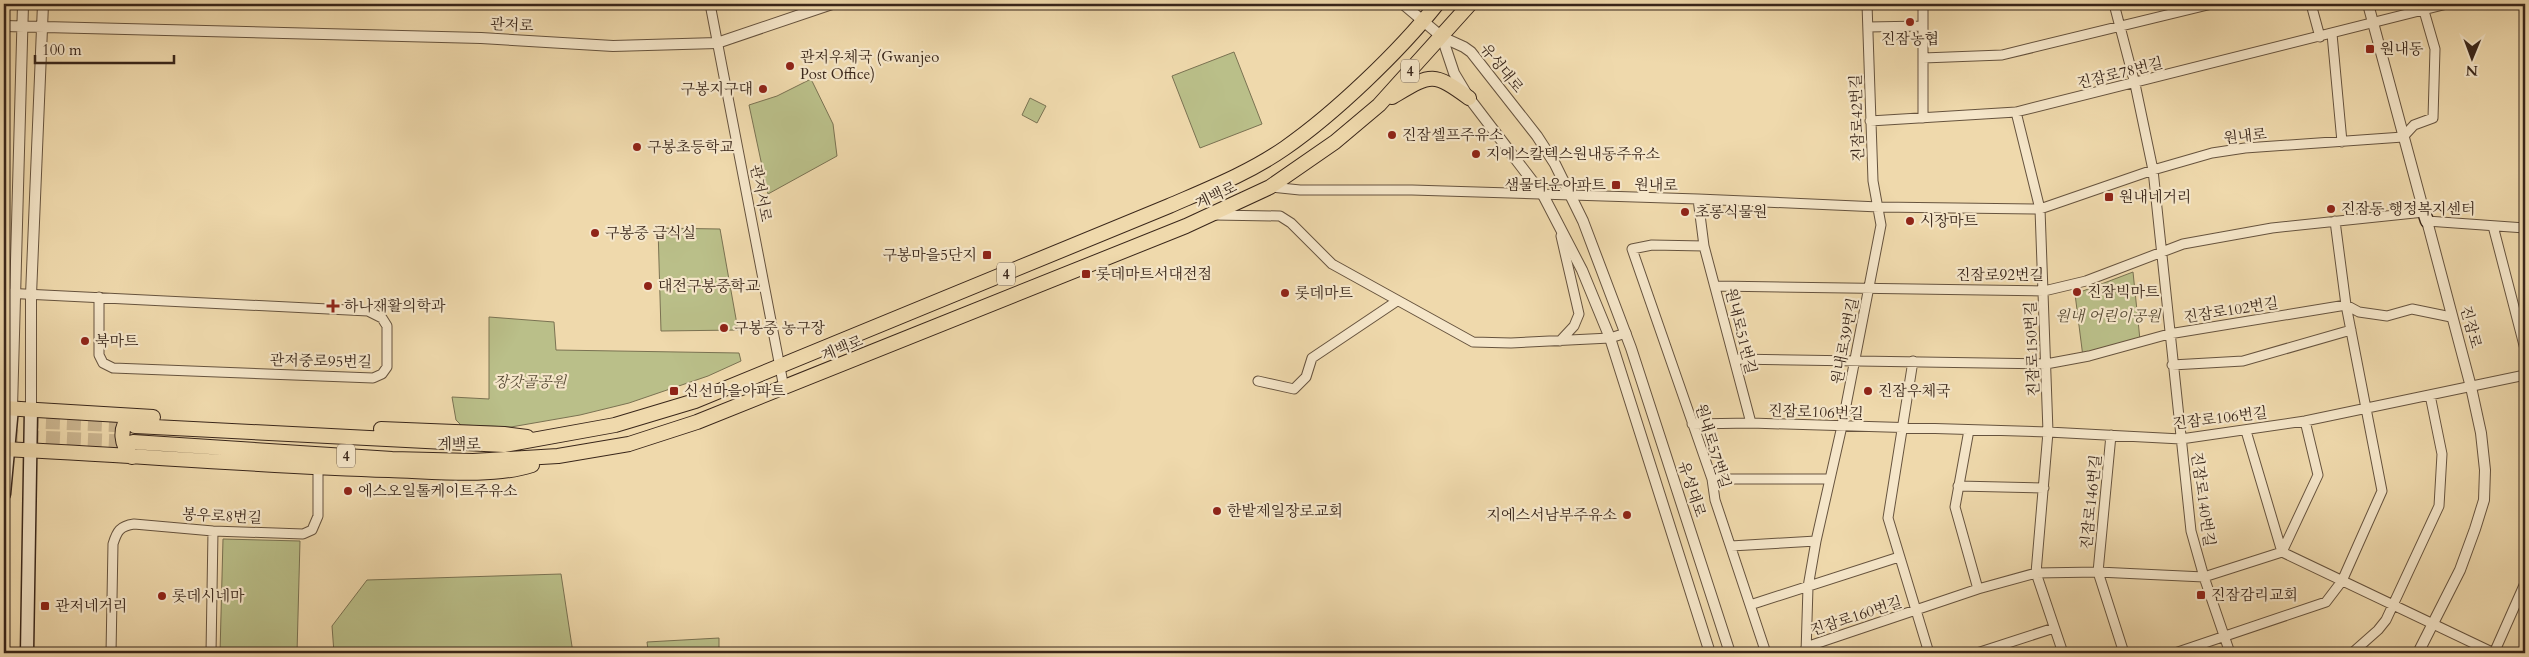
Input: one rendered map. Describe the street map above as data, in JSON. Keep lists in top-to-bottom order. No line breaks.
{"streets":{"main road":["4","계백로"],"street":["관저로","유성대로","진잠로78번길","진잠로42번길","원내로","관저서로","진잠로92번길","진잠로102번길","진잠로","원내로51번길","원내로39번길","진잠로150번길","관저중로95번길","진잠로106번길","원내로57번길","진잠로140번길","진잠로146번길","봉우로8번길","진잠로160번길"]},"crossings":[["관저로","관저서로"],["유성대로","원내로"],["유성대로","계백로"],["진잠로78번길","진잠로42번길"],["진잠로78번길","진잠로"],["진잠로42번길","원내로"],["진잠로42번길","원내로39번길"],["원내로","계백로"],["원내로","진잠로"],["원내로","원내로51번길"],["원내로","원내로39번길"],["원내로","진잠로150번길"],["원내로","진잠로140번길"],["관저서로","계백로"],["진잠로92번길","진잠로"],["진잠로92번길","원내로51번길"],["진잠로92번길","원내로39번길"],["진잠로92번길","진잠로150번길"],["진잠로92번길","진잠로140번길"],["진잠로102번길","진잠로"],["진잠로102번길","원내로51번길"],["진잠로102번길","원내로39번길"],["진잠로102번길","진잠로150번길"],["진잠로102번길","진잠로140번길"],["진잠로","진잠로106번길"],["원내로51번길","진잠로106번길"],["원내로51번길","원내로57번길"],["원내로39번길","진잠로106번길"],["원내로39번길","진잠로160번길"],["진잠로150번길","진잠로106번길"],["진잠로150번길","진잠로146번길"],["진잠로106번길","원내로57번길"],["진잠로106번길","진잠로140번길"],["진잠로106번길","진잠로146번길"],["진잠로106번길","진잠로160번길"]],"parks":["원내 어린이공원","장갓골공원"],"places":{"other":["진잠농협","관저우체국 (Gwanjeo Post Office)","구봉지구대","진잠셀프주유소","구봉초등학교","지에스칼텍스원내동주유소","진잠동 행정복지센터","초롱식물원","시장마트","구봉중 급식실","대전구봉중학교","진잠빅마트","롯데마트","구봉중 농구장","북마트","진잠우체국","에스오일톨케이트주유소","한밭제일장로교회","지에스서남부주유소","롯데시네마"],"transit":["원내동","샘물타운아파트","원내네거리","구봉마을5단지","롯데마트서대전점","신선마을아파트","진잠감리교회","관저네거리"],"health":["하나재활의학과"]},"scale_bar":"100 m","north":"bottom"}
